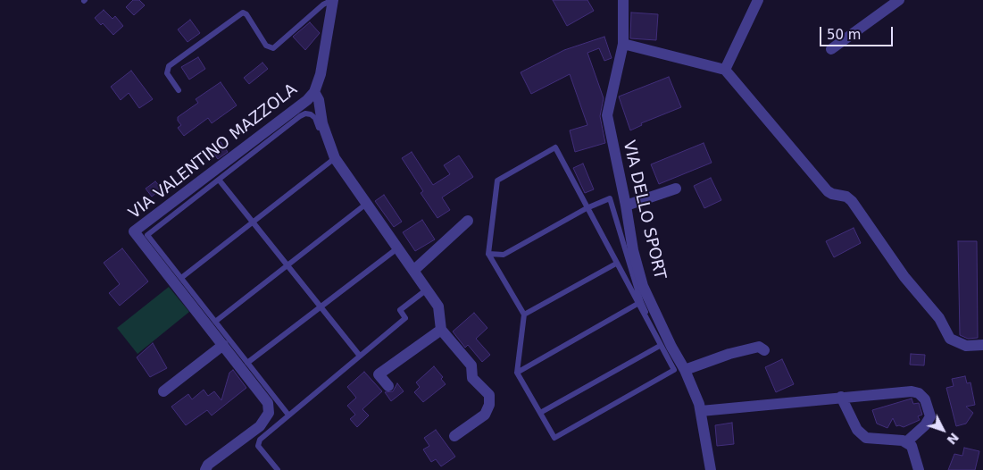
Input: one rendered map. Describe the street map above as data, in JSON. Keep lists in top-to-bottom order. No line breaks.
{"streets":{"street":["VIA VALENTINO MAZZOLA","VIA DELLO SPORT"]},"scale_bar":"50 m","north":"bottom right"}
